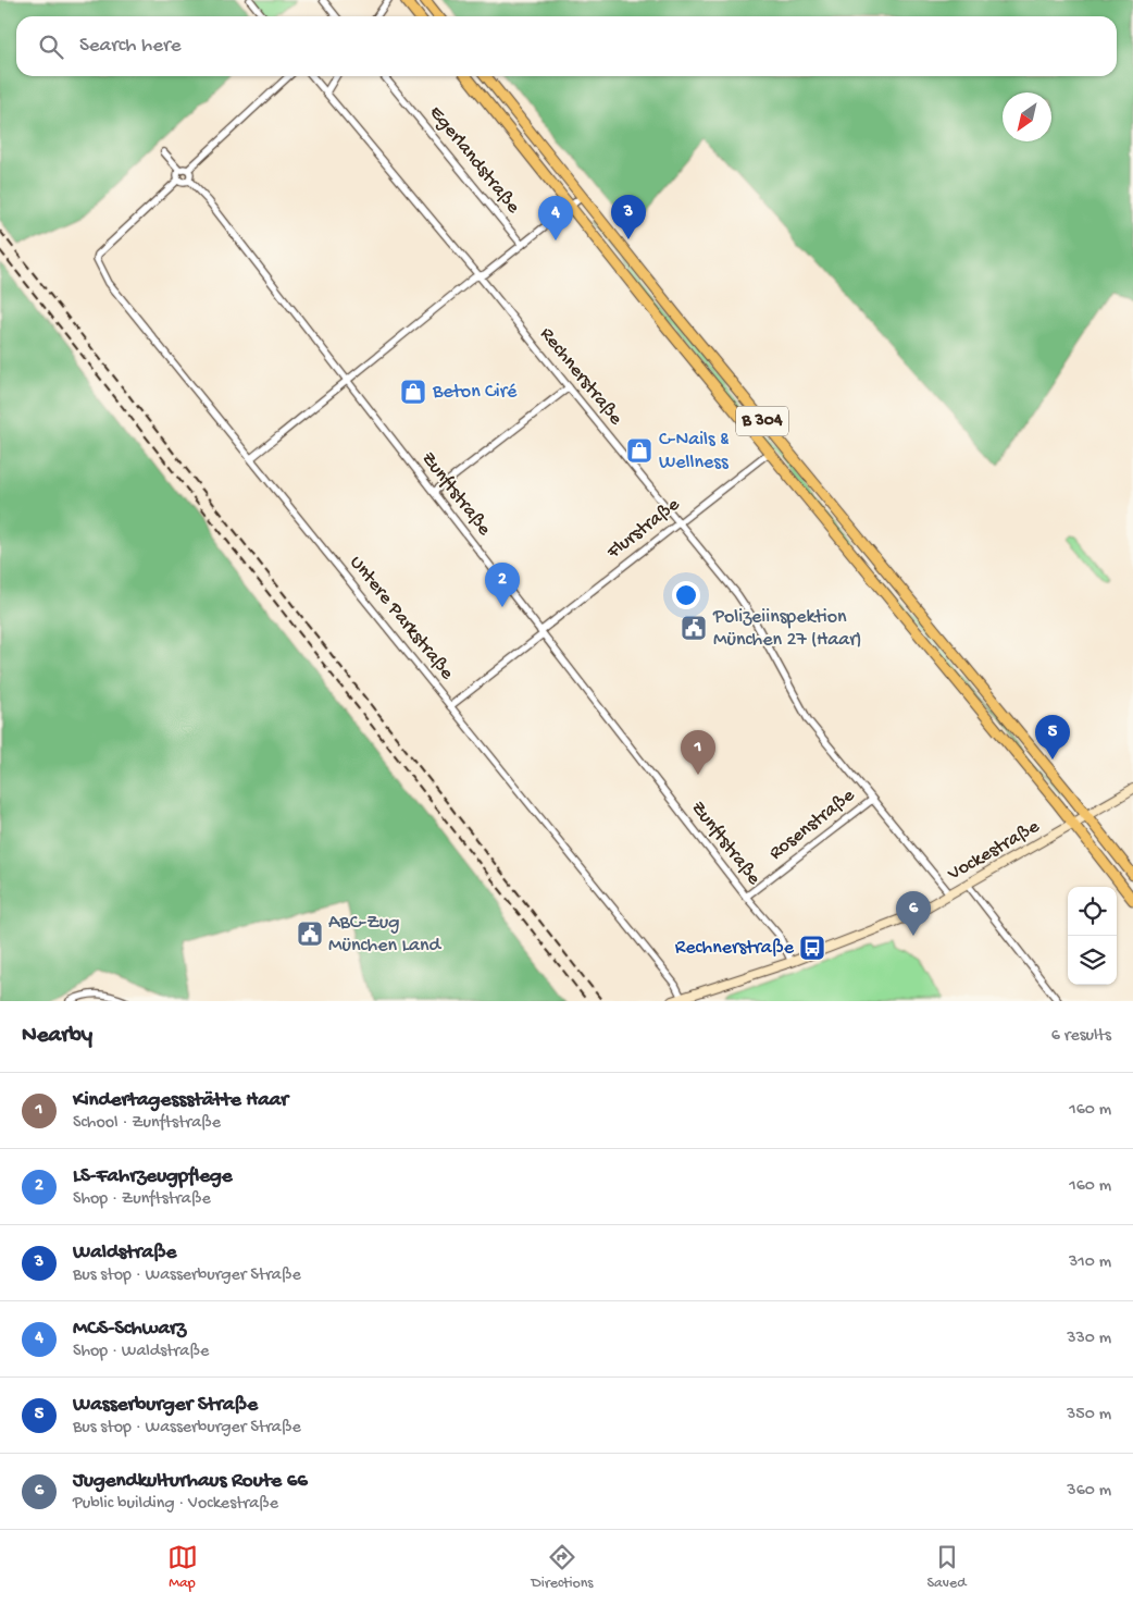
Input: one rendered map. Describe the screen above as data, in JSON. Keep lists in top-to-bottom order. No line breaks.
{"streets":{"main road":["B 304","Vockestraße"],"street":["Egerlandstraße","Rechnerstraße","Zunftstraße","Flurstraße","Untere Parkstraße","Rosenstraße"]},"crossings":[["Rechnerstraße","Flurstraße"],["Rechnerstraße","Rosenstraße"],["Rechnerstraße","Vockestraße"],["B 304","Flurstraße"],["B 304","Vockestraße"],["Zunftstraße","Flurstraße"],["Zunftstraße","Untere Parkstraße"],["Zunftstraße","Rosenstraße"],["Zunftstraße","Vockestraße"],["Flurstraße","Untere Parkstraße"],["Untere Parkstraße","Vockestraße"]],"places":{"shop":["Beton Ciré","C-Nails & Wellness"],"public building":["Polizeiinspektion München 27 (Haar)","ABC-Zug München Land"],"bus stop":["Rechnerstraße"]},"north":"bottom left","page":{"search":"Search here","pins":["3","4","2","5","1","6"],"heading":["Nearby","6 results"],"list":[{"mark":"1","name":"Kindertagessstätte Haar","note":"School · Zunftstraße","value":"160 m"},{"mark":"2","name":"LS-Fahrzeugpflege","note":"Shop · Zunftstraße","value":"160 m"},{"mark":"3","name":"Waldstraße","note":"Bus stop · Wasserburger Straße","value":"310 m"},{"mark":"4","name":"MCS-Schwarz","note":"Shop · Waldstraße","value":"330 m"},{"mark":"5","name":"Wasserburger Straße","note":"Bus stop · Wasserburger Straße","value":"350 m"},{"mark":"6","name":"Jugendkulturhaus Route 66","note":"Public building · Vockestraße","value":"360 m"}],"nav":["Map","Directions","Saved"]}}
